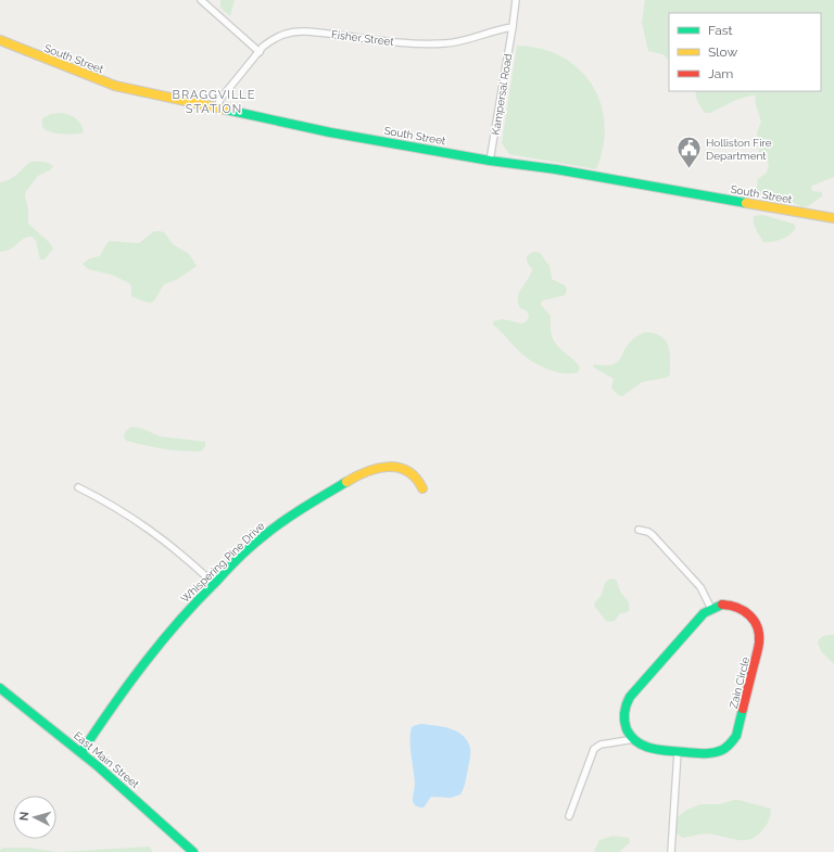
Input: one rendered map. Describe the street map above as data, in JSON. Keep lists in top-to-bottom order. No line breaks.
{"streets":{"street":["Fisher Street","South Street","Kampersal Road","Whispering Pine Drive","Zain Circle","East Main Street"]},"crossings":[["Fisher Street","South Street"],["Fisher Street","Kampersal Road"],["South Street","Kampersal Road"],["Whispering Pine Drive","East Main Street"]],"districts":["BRAGGVILLE STATION"],"places":{"public building":["Holliston Fire Department"]},"legend":["Fast","Slow","Jam"],"north":"left"}
